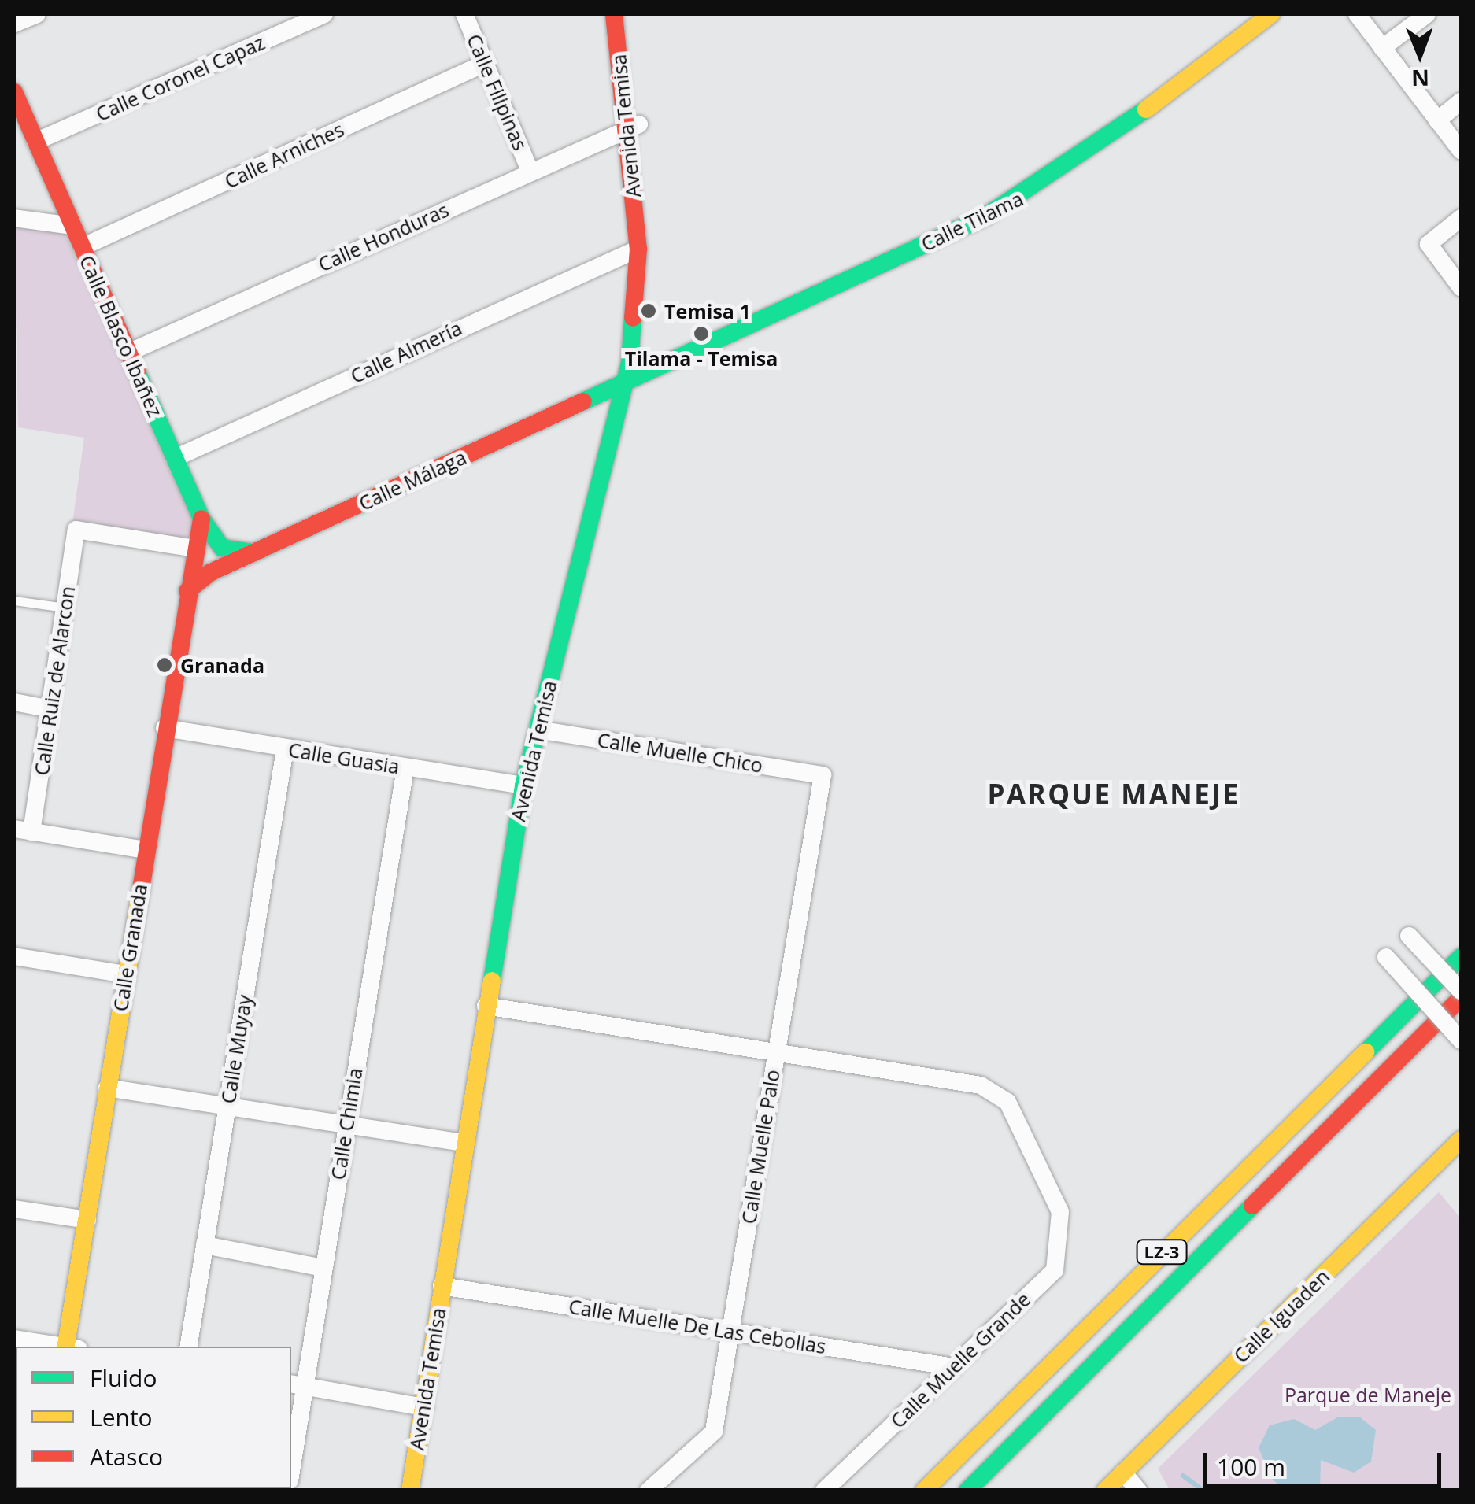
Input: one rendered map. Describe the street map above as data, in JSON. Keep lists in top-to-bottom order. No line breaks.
{"streets":{"main road":["Avenida Temisa","Calle Tilama","Calle Blasco Ibañez","Calle Málaga","Calle Granada","LZ-3","Calle Iguaden"],"street":["Calle Coronel Capaz","Calle Filipinas","Calle Arniches","Calle Honduras","Calle Almería","Calle Ruiz de Alarcon","Calle Muelle Chico","Calle Guasia","Calle Muyay","Calle Chimia","Calle Muelle Palo","Calle Muelle De Las Cebollas","Calle Muelle Grande"]},"crossings":[["Calle Coronel Capaz","Calle Blasco Ibañez"],["Calle Filipinas","Calle Arniches"],["Calle Filipinas","Calle Honduras"],["Avenida Temisa","Calle Tilama"],["Avenida Temisa","Calle Honduras"],["Avenida Temisa","Calle Almería"],["Avenida Temisa","Calle Málaga"],["Avenida Temisa","Calle Muelle Chico"],["Avenida Temisa","Calle Guasia"],["Avenida Temisa","Calle Muelle De Las Cebollas"],["Calle Arniches","Calle Blasco Ibañez"],["Calle Tilama","Calle Málaga"],["Calle Honduras","Calle Blasco Ibañez"],["Calle Blasco Ibañez","Calle Almería"],["Calle Blasco Ibañez","Calle Málaga"],["Calle Blasco Ibañez","Calle Granada"],["Calle Málaga","Calle Granada"],["Calle Ruiz de Alarcon","Calle Granada"],["Calle Muelle Chico","Calle Muelle Palo"],["Calle Guasia","Calle Granada"],["Calle Guasia","Calle Muyay"],["Calle Guasia","Calle Chimia"],["Calle Muelle Palo","Calle Muelle De Las Cebollas"],["Calle Muelle Palo","Calle Muelle Grande"],["Calle Muelle De Las Cebollas","Calle Muelle Grande"]],"districts":["PARQUE MANEJE"],"parks":["Parque de Maneje"],"places":["Temisa 1","Tilama - Temisa","Granada"],"legend":["Fluido","Lento","Atasco"],"scale_bar":"100 m","north":"bottom"}
